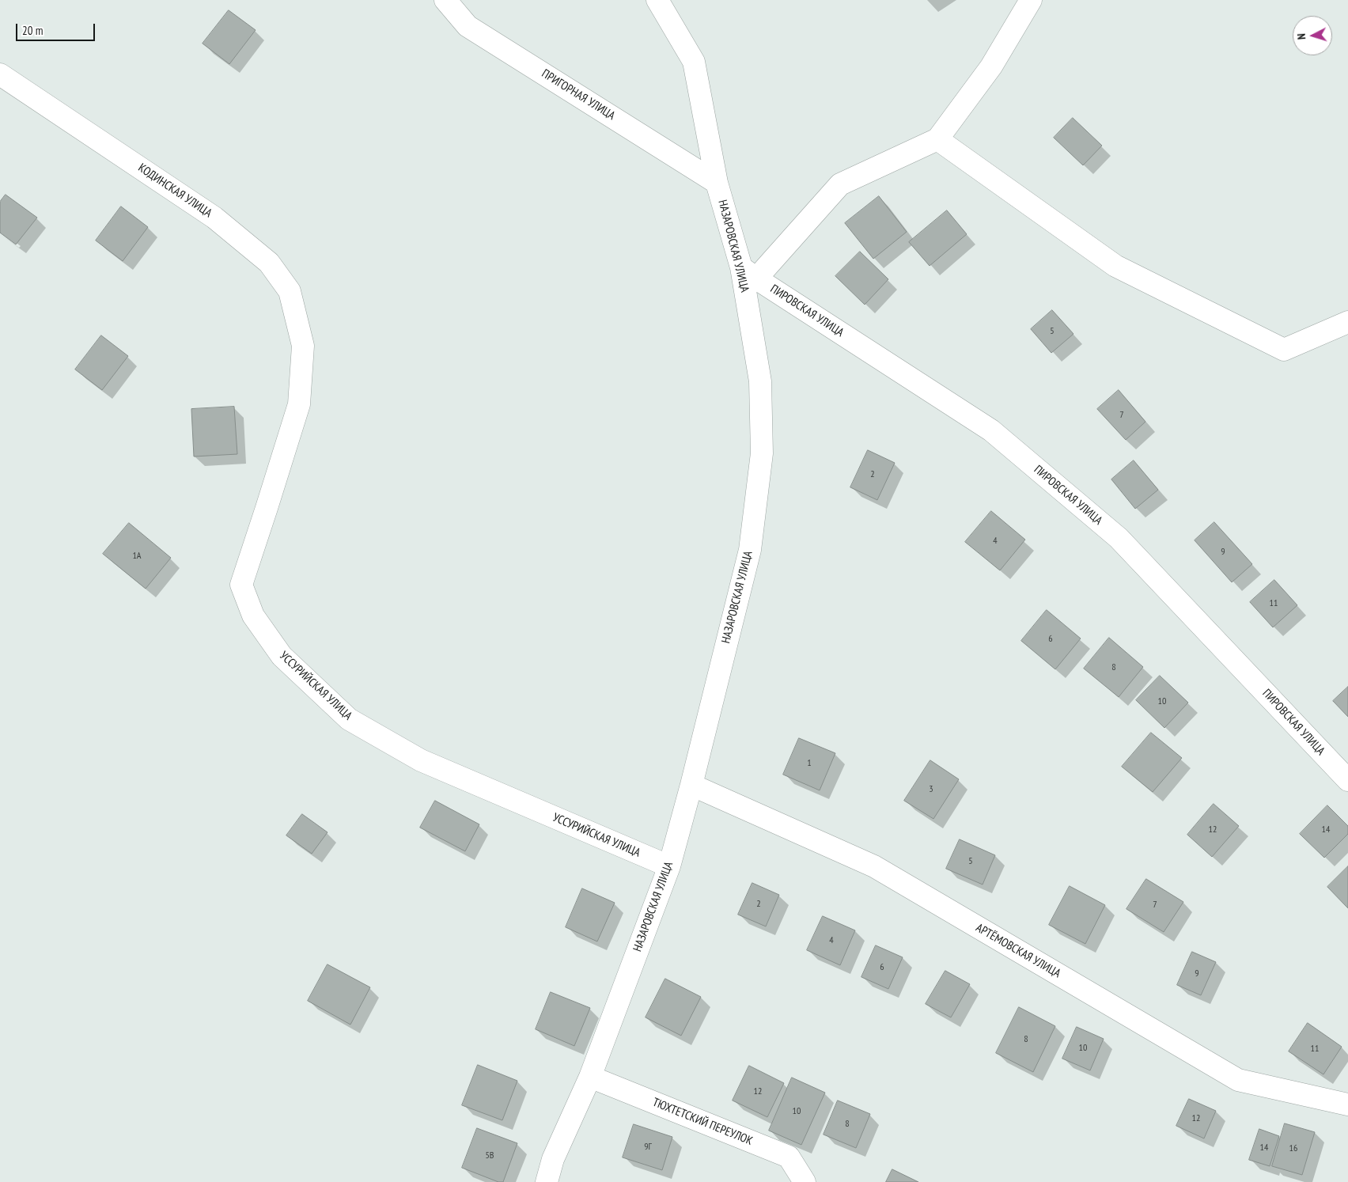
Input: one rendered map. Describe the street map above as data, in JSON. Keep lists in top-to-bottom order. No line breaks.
{"streets":{"street":["ПРИГОРНАЯ УЛИЦА","КОДИНСКАЯ УЛИЦА","НАЗАРОВСКАЯ УЛИЦА","ПИРОВСКАЯ УЛИЦА","УССУРИЙСКАЯ УЛИЦА","АРТЁМОВСКАЯ УЛИЦА","ТЮХТЕТСКИЙ ПЕРЕУЛОК"]},"crossings":[["ПРИГОРНАЯ УЛИЦА","НАЗАРОВСКАЯ УЛИЦА"],["КОДИНСКАЯ УЛИЦА","УССУРИЙСКАЯ УЛИЦА"],["НАЗАРОВСКАЯ УЛИЦА","ПИРОВСКАЯ УЛИЦА"],["НАЗАРОВСКАЯ УЛИЦА","УССУРИЙСКАЯ УЛИЦА"],["НАЗАРОВСКАЯ УЛИЦА","АРТЁМОВСКАЯ УЛИЦА"],["НАЗАРОВСКАЯ УЛИЦА","ТЮХТЕТСКИЙ ПЕРЕУЛОК"]],"house_numbers":["5","7","2","4","9","1А","11","6","8","10","1","3","12","14","5","2","7","4","6","9","8","10","11","12","10","12","8","9Г","14","16","5В"],"scale_bar":"20 m","north":"left"}
